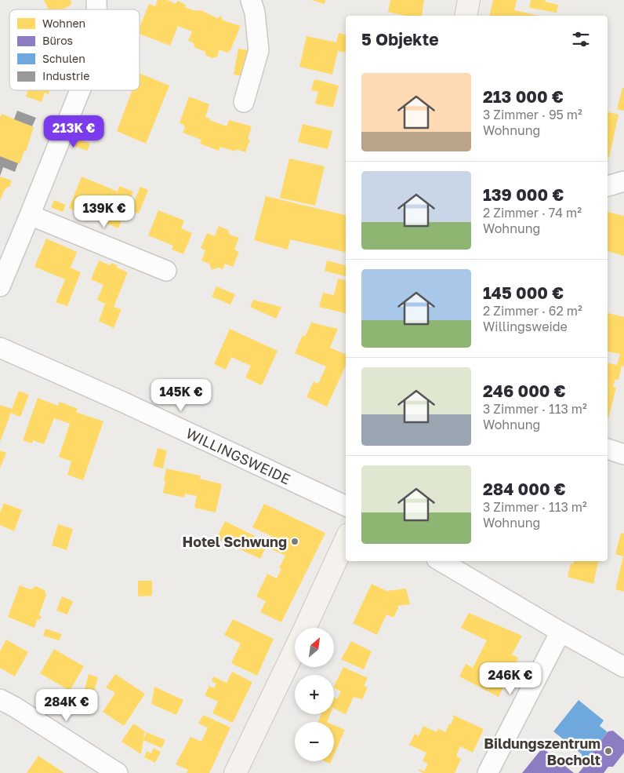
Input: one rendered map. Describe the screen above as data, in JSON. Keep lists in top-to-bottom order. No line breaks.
{"streets":{"street":["WILLINGSWEIDE"]},"places":["Hotel Schwung","Bildungszentrum Bocholt"],"legend":["Wohnen","Büros","Schulen","Industrie"],"north":"top right","page":{"heading":"5 Objekte","list":[{"name":"213 000 €","note":"3 Zimmer · 95 m² · Wohnung"},{"name":"139 000 €","note":"2 Zimmer · 74 m² · Wohnung"},{"name":"145 000 €","note":"2 Zimmer · 62 m² · Willingsweide"},{"name":"246 000 €","note":"3 Zimmer · 113 m² · Wohnung"},{"name":"284 000 €","note":"3 Zimmer · 113 m² · Wohnung"}],"price":["213K €","139K €","145K €","246K €","284K €"],"map_buttons":["+","−"]}}
